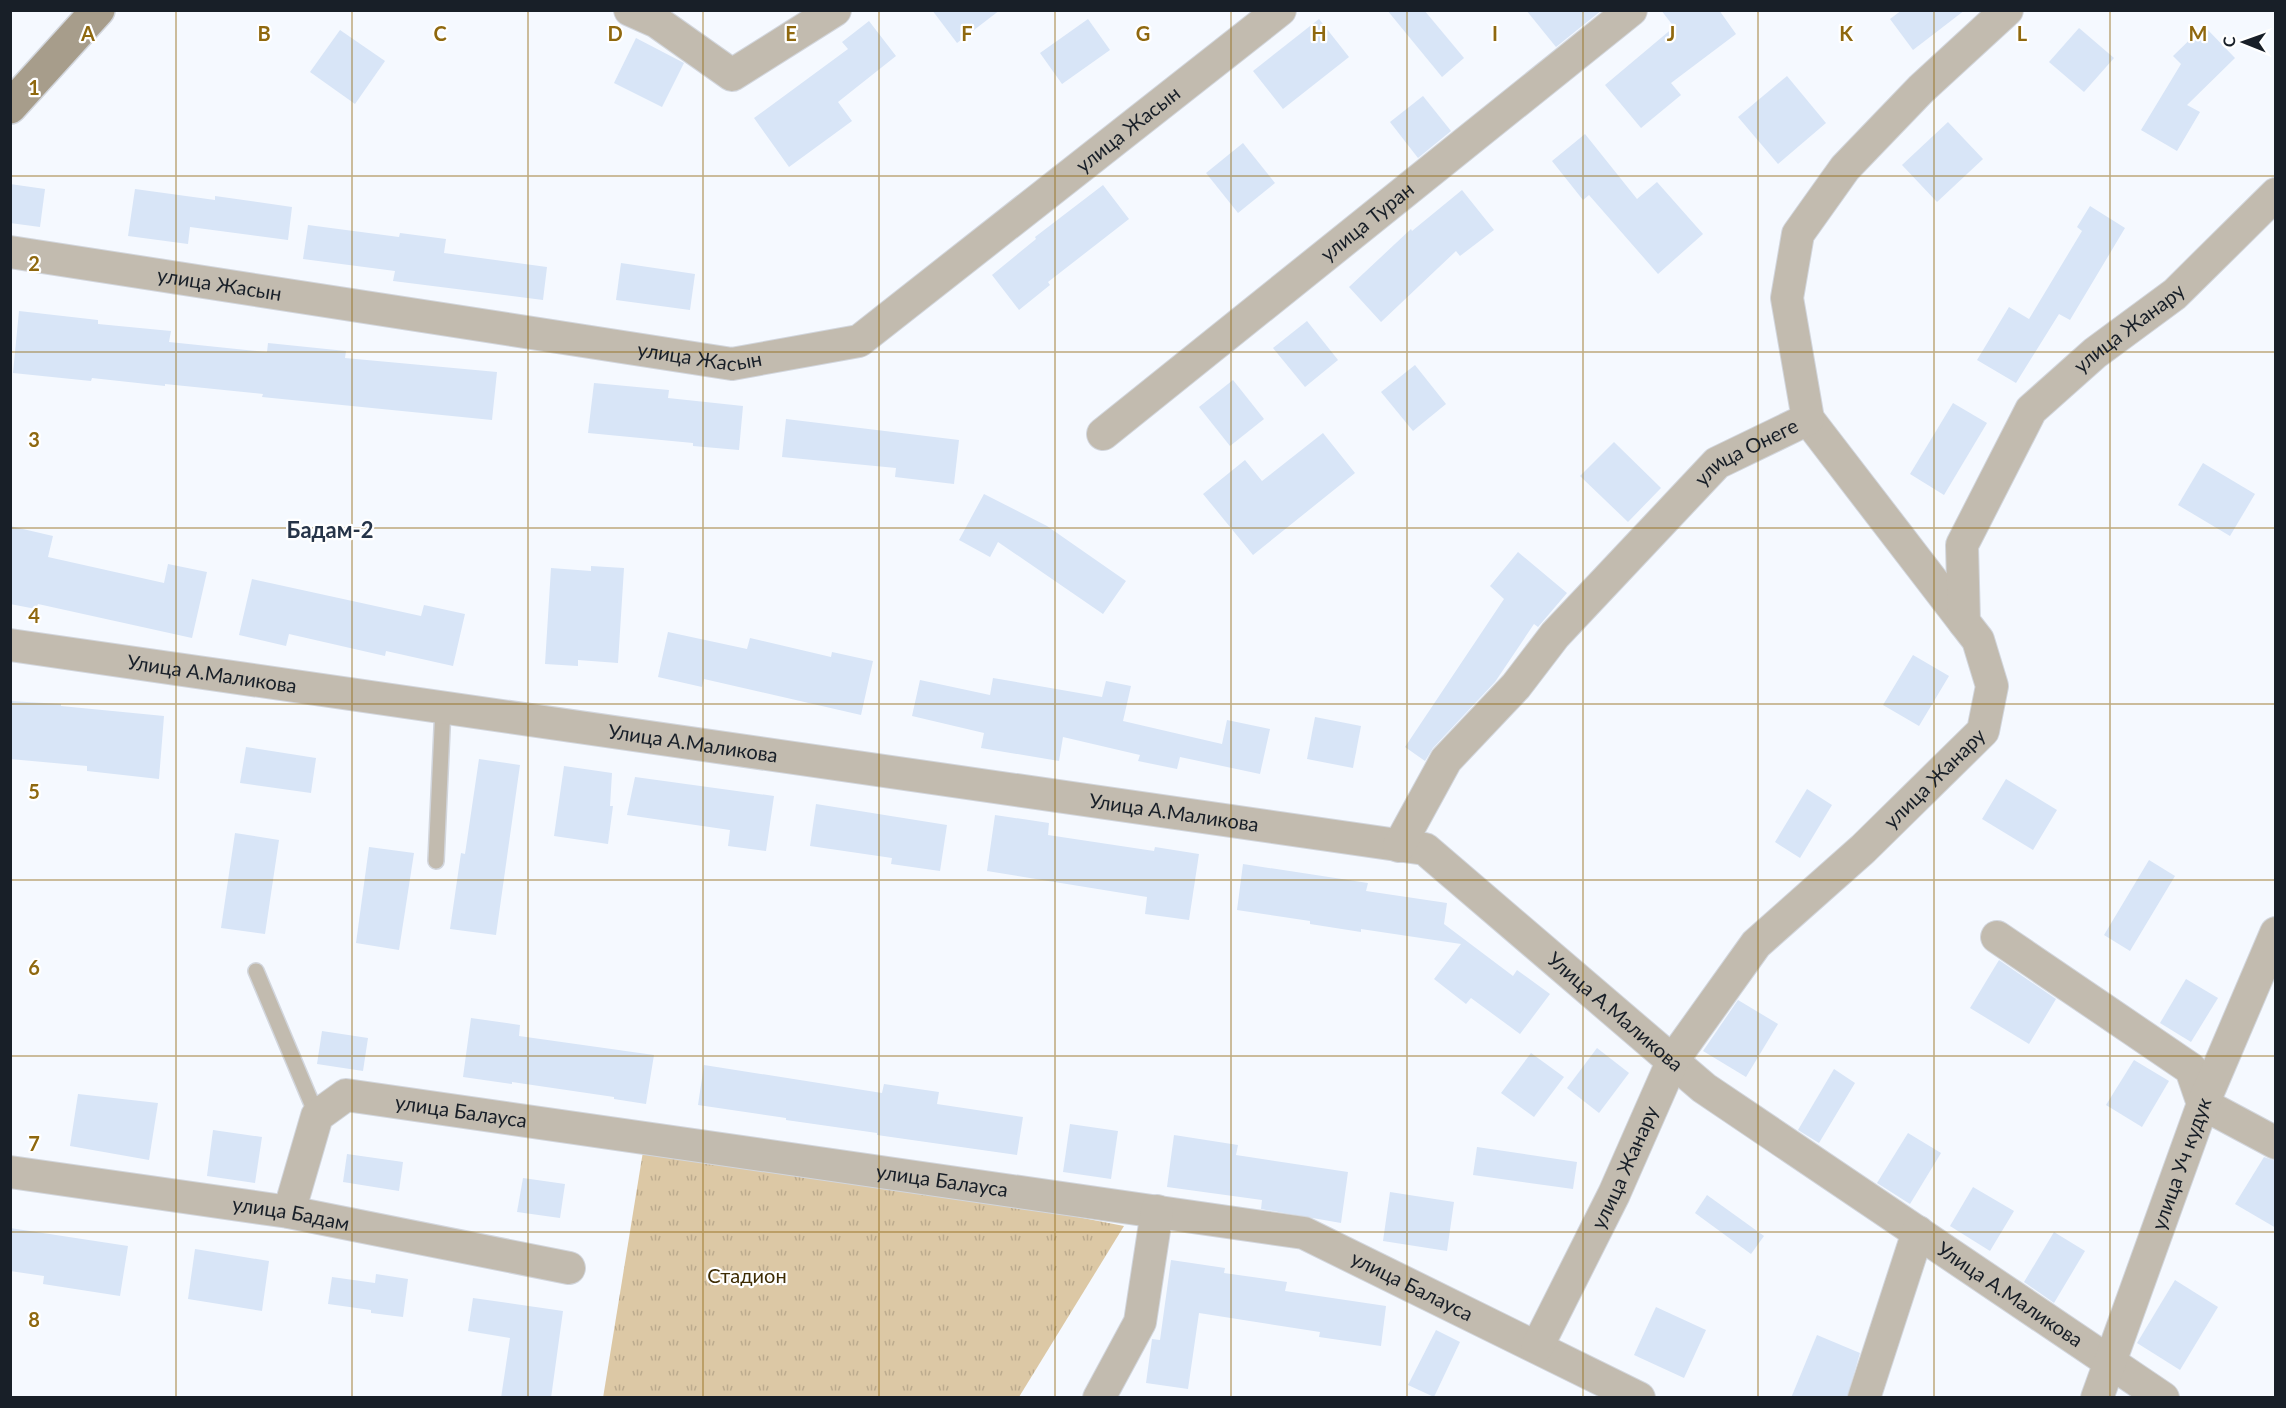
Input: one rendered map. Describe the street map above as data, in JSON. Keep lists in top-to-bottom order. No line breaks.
{"streets":{"street":["улица Жасын","улица Туран","улица Жанару","улица Онеге","Улица А.Маликова","улица Балауса","улица Уч кудук","улица Бадам"]},"crossings":[["улица Жанару","Улица А.Маликова"],["улица Жанару","улица Балауса"],["улица Онеге","Улица А.Маликова"],["Улица А.Маликова","улица Уч кудук"]],"districts":["Бадам-2"],"parks":["Стадион"],"north":"left","grid":{"columns":["A","B","C","D","E","F","G","H","I","J","K","L","M"],"rows":["1","2","3","4","5","6","7","8"]}}
